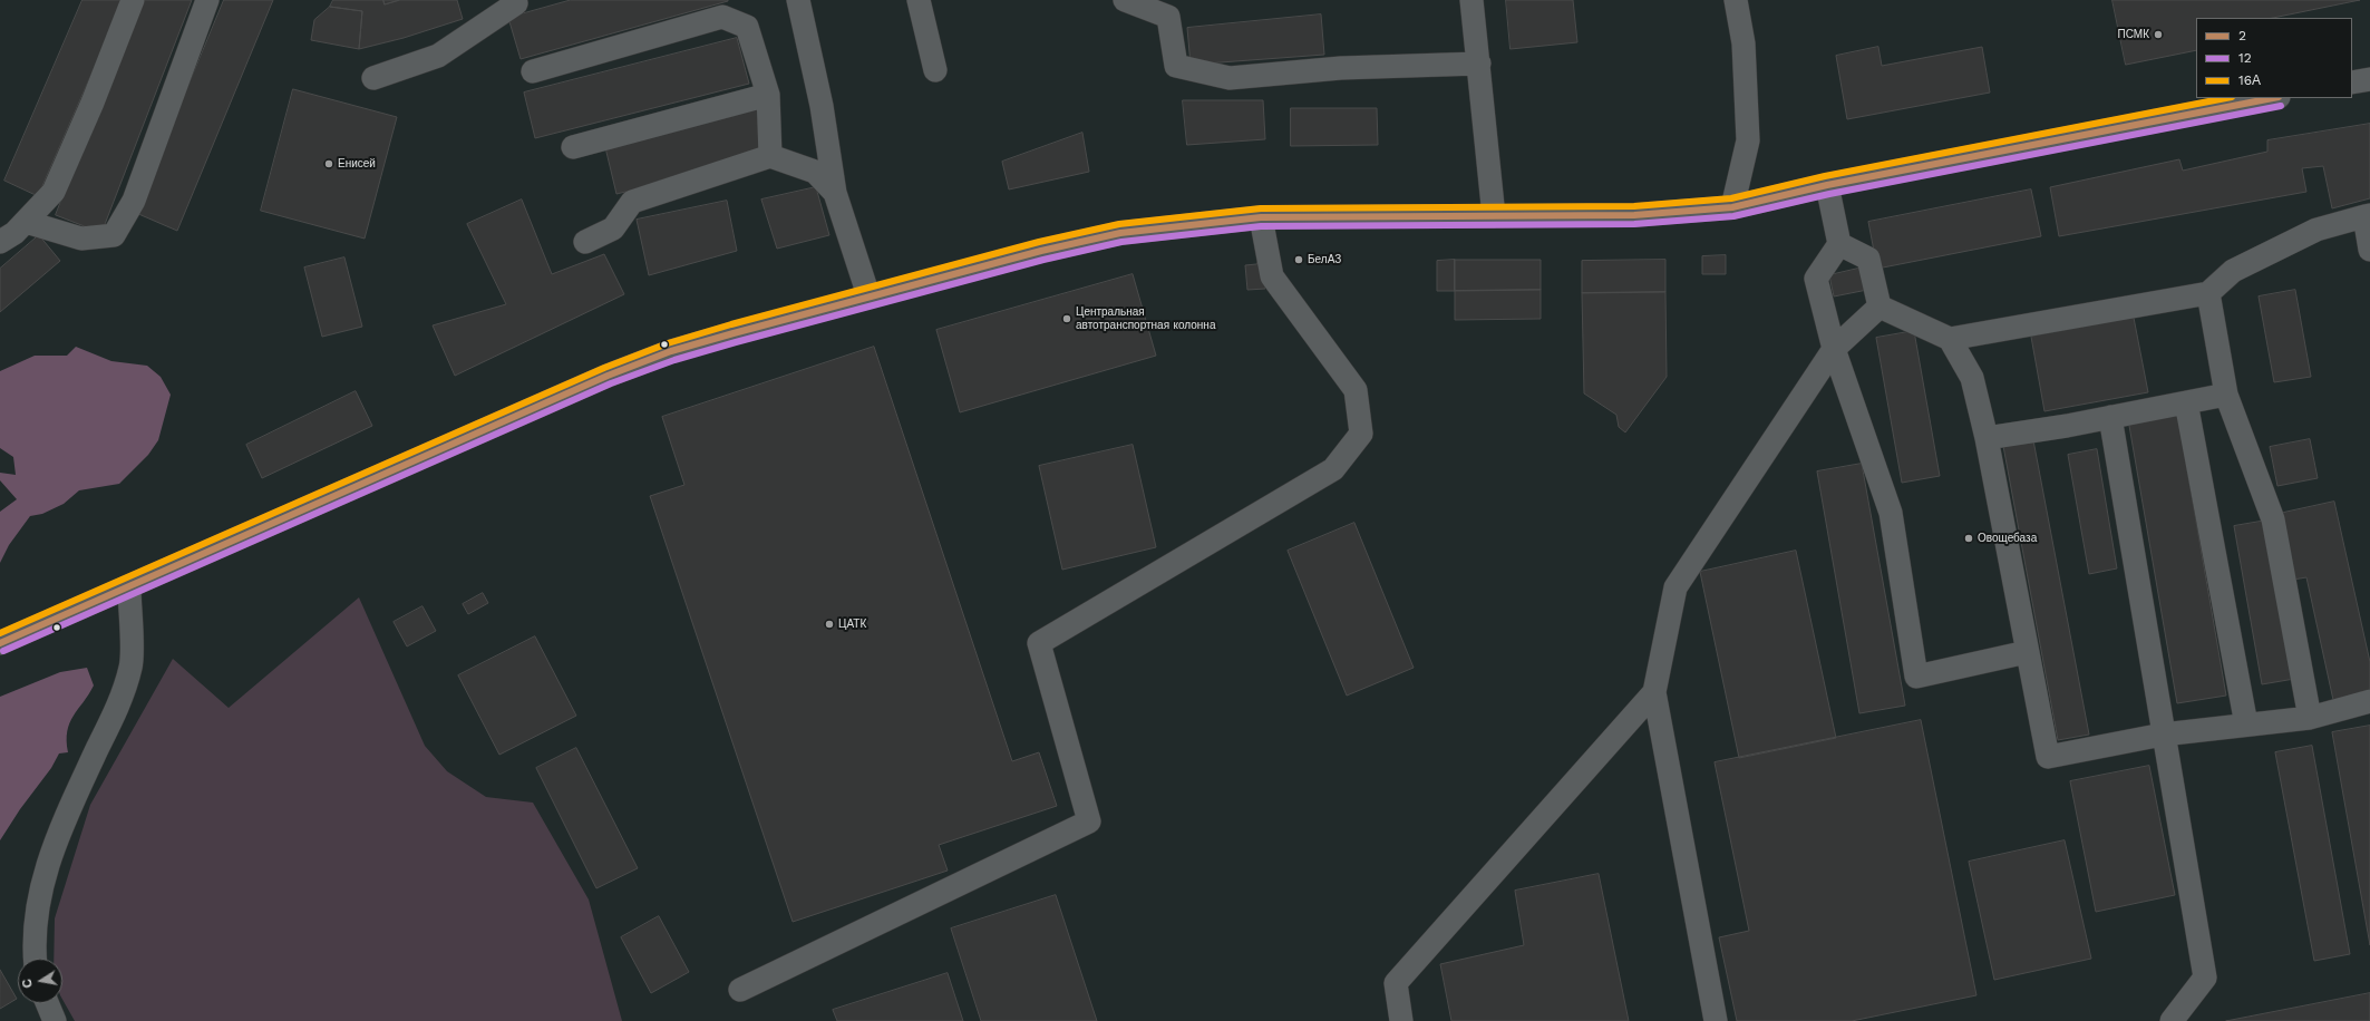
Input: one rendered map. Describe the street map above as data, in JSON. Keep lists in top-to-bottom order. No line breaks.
{"places":["ПСМК","Енисей","БелАЗ","Центральная автотранспортная колонна","Овощебаза","ЦАТК"],"lines":["transit line 2","transit line 16А","transit line 12"],"legend":["2","12","16А"],"north":"left"}
